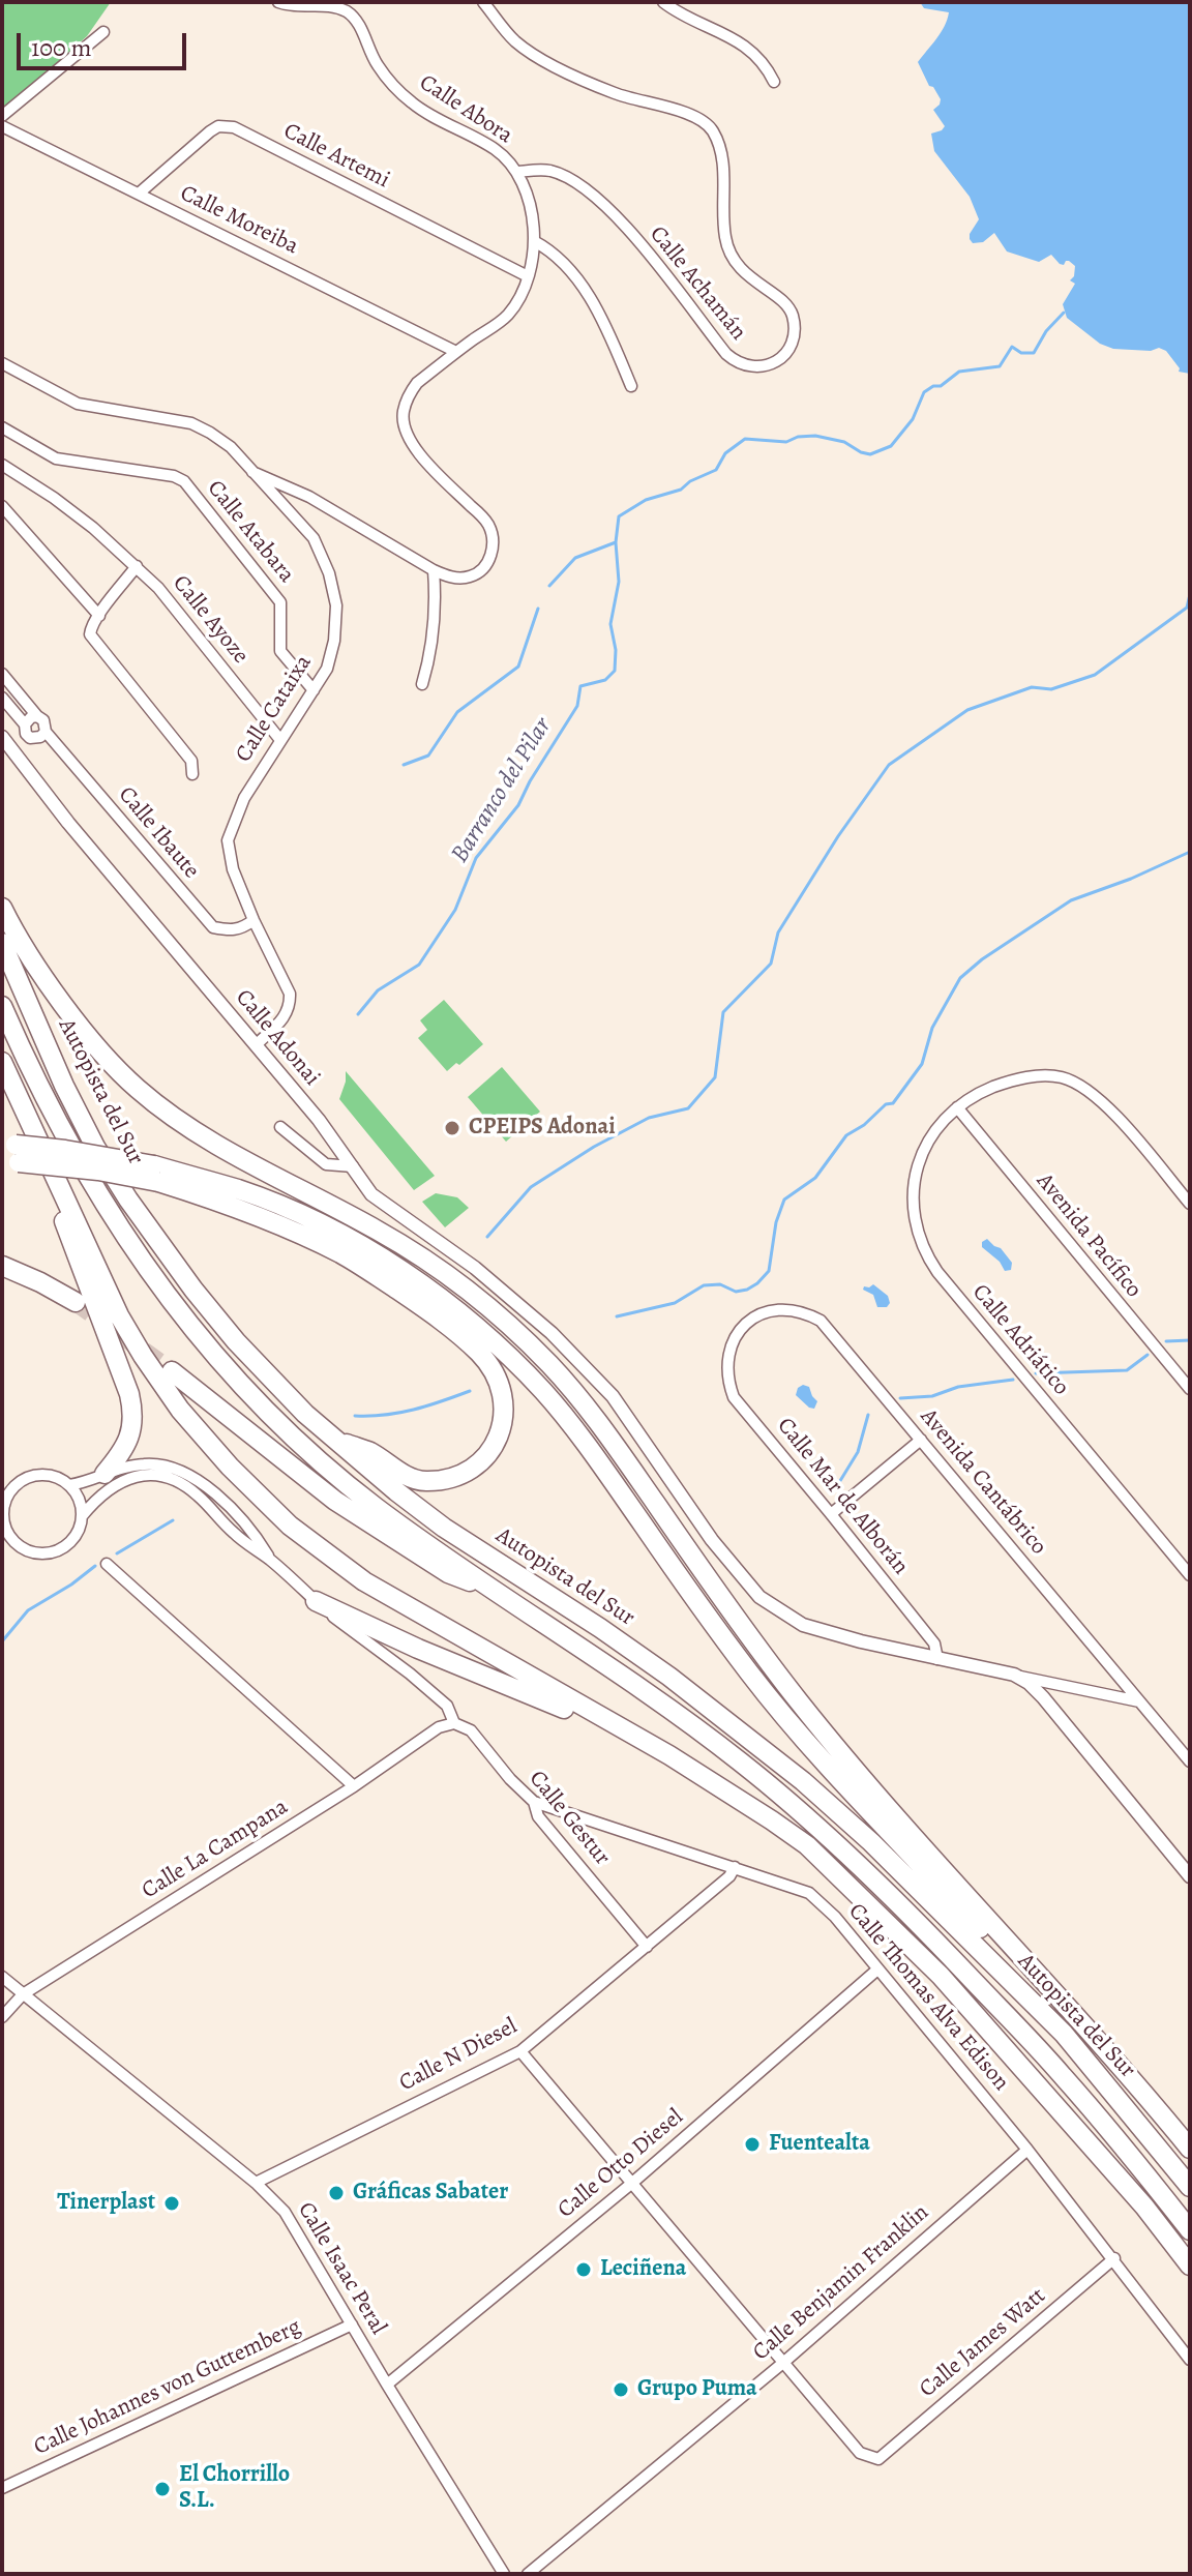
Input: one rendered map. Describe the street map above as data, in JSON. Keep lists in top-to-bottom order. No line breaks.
{"streets":{"highway":["Autopista del Sur"],"street":["Calle Abora","Calle Artemi","Calle Moreiba","Calle Achamán","Calle Atabara","Calle Ayoze","Calle Cataixa","Calle Ibaute","Calle Adonai","Avenida Pacífico","Calle Adriático","Avenida Cantábrico","Calle Mar de Alborán","Calle Gestur","Calle La Campana","Calle Thomas Alva Edison","Calle N Diesel","Calle Otto Diesel","Calle Isaac Peral","Calle Benjamin Franklin","Calle James Watt","Calle Johannes von Guttemberg"]},"crossings":[["Calle Abora","Calle Artemi"],["Calle Abora","Calle Moreiba"],["Calle Abora","Calle Achamán"],["Calle Abora","Calle Cataixa"],["Calle Artemi","Calle Moreiba"],["Calle Atabara","Calle Cataixa"],["Calle Ayoze","Calle Cataixa"],["Calle Cataixa","Calle Ibaute"],["Calle Cataixa","Calle Adonai"],["Calle Adonai","Calle Mar de Alborán"],["Avenida Pacífico","Calle Adriático"],["Avenida Cantábrico","Calle Mar de Alborán"],["Calle Gestur","Calle La Campana"],["Calle Gestur","Calle Thomas Alva Edison"],["Calle Gestur","Calle N Diesel"],["Calle La Campana","Calle Isaac Peral"],["Calle Thomas Alva Edison","Calle N Diesel"],["Calle Thomas Alva Edison","Calle Otto Diesel"],["Calle Thomas Alva Edison","Calle Benjamin Franklin"],["Calle Thomas Alva Edison","Calle James Watt"],["Calle N Diesel","Calle Isaac Peral"],["Calle Otto Diesel","Calle Isaac Peral"],["Calle Isaac Peral","Calle Johannes von Guttemberg"],["Calle Benjamin Franklin","Calle James Watt"]],"water":["Barranco del Pilar"],"places":["CPEIPS Adonai","Fuentealta","Gráficas Sabater","Tinerplast","Leciñena","Grupo Puma","El Chorrillo S.L."],"scale_bar":"100 m"}
